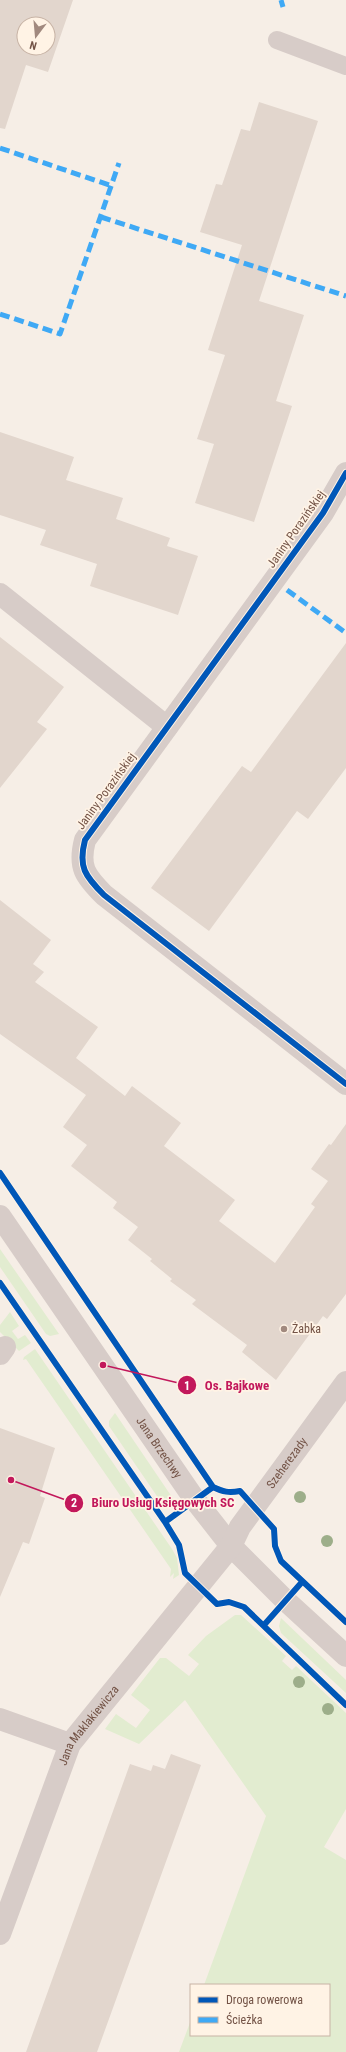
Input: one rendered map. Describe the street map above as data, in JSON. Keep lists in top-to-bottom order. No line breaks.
{"streets":{"street":["Janiny Porazińskiej","Jana Brzechwy","Szeherezady","Jana Maklakiewicza"]},"crossings":[["Jana Brzechwy","Szeherezady"],["Jana Brzechwy","Jana Maklakiewicza"],["Szeherezady","Jana Maklakiewicza"]],"places":["Żabka","Os. Bajkowe","Biuro Usług Księgowych SC"],"legend":["Droga rowerowa","Ścieżka"],"north":"bottom"}
